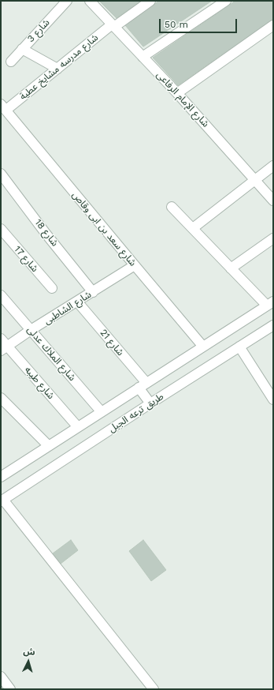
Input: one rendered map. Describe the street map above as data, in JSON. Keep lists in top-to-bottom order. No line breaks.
{"streets":{"street":["شارع 3","شارع مدرسه مشايخ عطية","شارع الإمام الرفاعى","شارع سعد بن ابى وقاص","شارع 18","شارع 17","شارع الشاطبى","شارع 21","شارع الملاك عدلى","شارع طيبه","طريق ترعه الجبل"]},"crossings":[["شارع مدرسه مشايخ عطية","شارع الإمام الرفاعى"],["شارع مدرسه مشايخ عطية","شارع سعد بن ابى وقاص"],["شارع سعد بن ابى وقاص","شارع الشاطبى"],["شارع سعد بن ابى وقاص","طريق ترعه الجبل"],["شارع 18","شارع الشاطبى"],["شارع الشاطبى","شارع 21"],["شارع الشاطبى","شارع الملاك عدلى"],["شارع الشاطبى","شارع طيبه"],["شارع 21","طريق ترعه الجبل"],["شارع الملاك عدلى","طريق ترعه الجبل"],["شارع طيبه","طريق ترعه الجبل"]],"scale_bar":"50 m","north":"top"}
